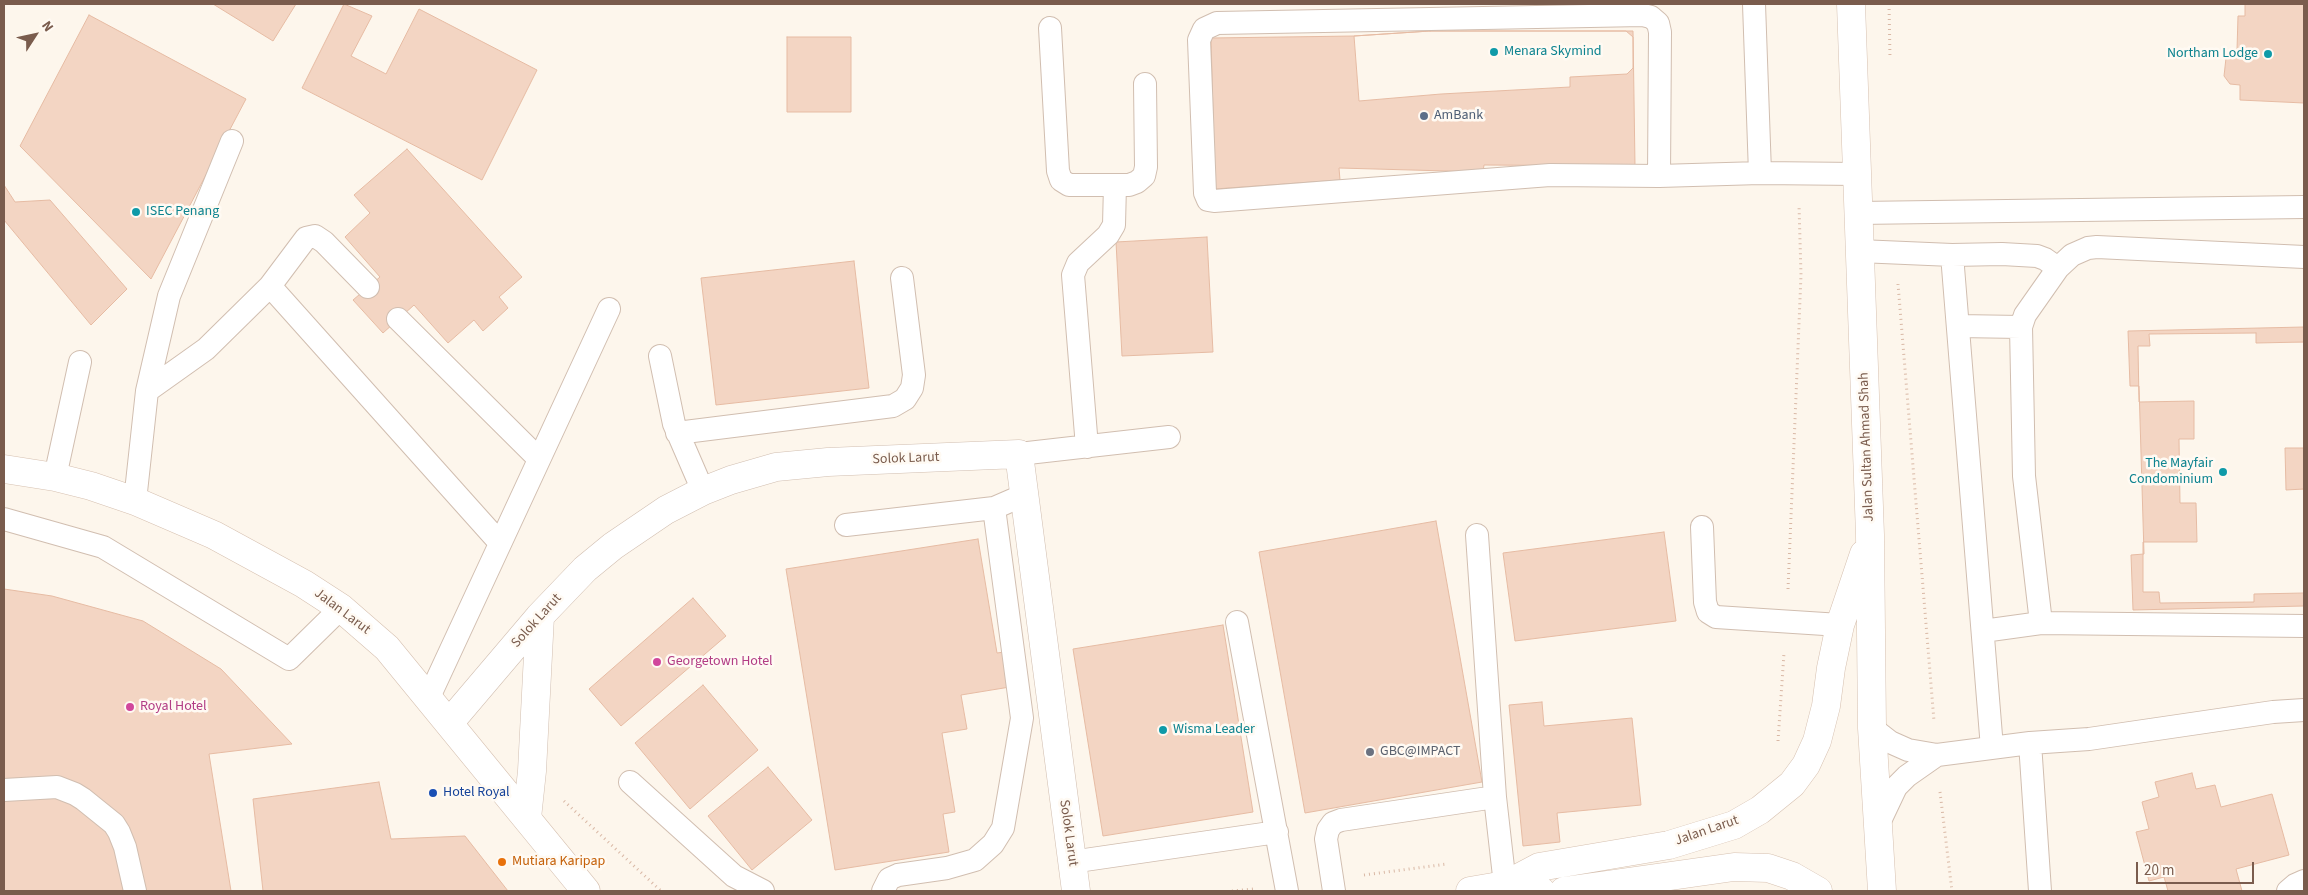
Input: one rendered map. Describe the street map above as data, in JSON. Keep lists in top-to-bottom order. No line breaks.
{"streets":{"main road":["Jalan Sultan Ahmad Shah","Solok Larut","Jalan Larut"]},"crossings":[["Jalan Sultan Ahmad Shah","Jalan Larut"],["Solok Larut","Jalan Larut"]],"places":["Menara Skymind","Northam Lodge","AmBank","ISEC Penang","The Mayfair Condominium","Georgetown Hotel","Royal Hotel","Wisma Leader","GBC@IMPACT","Hotel Royal","Mutiara Karipap"],"scale_bar":"20 m","north":"top right"}
